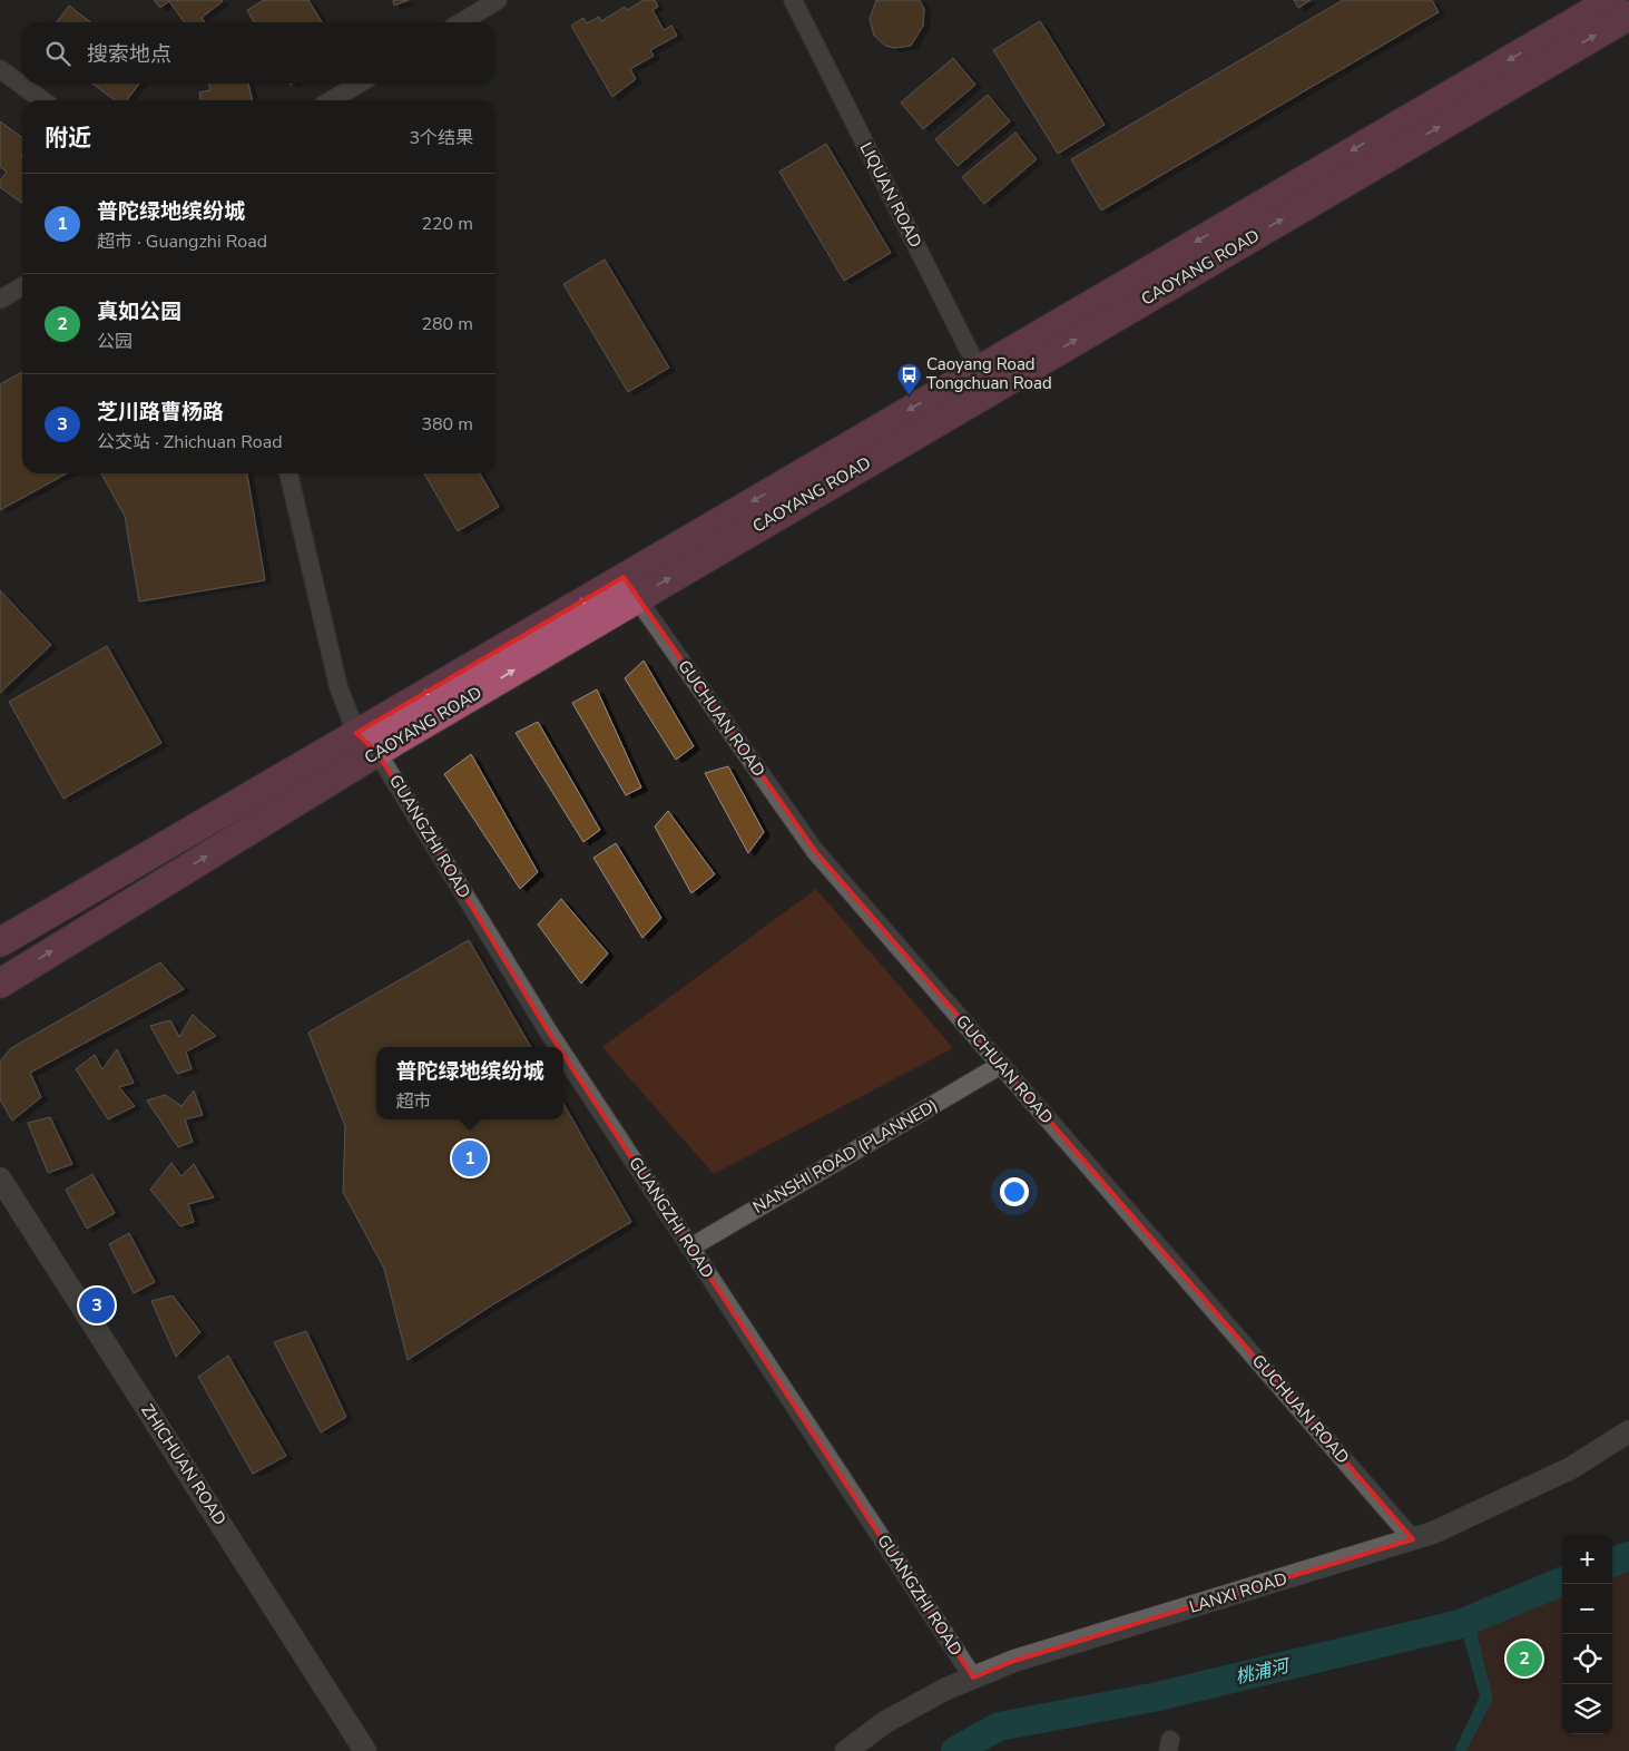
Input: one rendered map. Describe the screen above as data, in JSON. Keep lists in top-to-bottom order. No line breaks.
{"streets":{"main road":["CAOYANG ROAD"],"street":["LIQUAN ROAD","GUCHUAN ROAD","GUANGZHI ROAD","NANSHI ROAD (PLANNED)","ZHICHUAN ROAD","LANXI ROAD"]},"crossings":[["LIQUAN ROAD","CAOYANG ROAD"],["CAOYANG ROAD","GUCHUAN ROAD"],["CAOYANG ROAD","GUANGZHI ROAD"],["GUCHUAN ROAD","NANSHI ROAD (PLANNED)"],["GUCHUAN ROAD","LANXI ROAD"],["GUANGZHI ROAD","NANSHI ROAD (PLANNED)"],["GUANGZHI ROAD","LANXI ROAD"]],"water":["桃浦河"],"places":{"bus stop":["Caoyang Road Tongchuan Road"]},"page":{"search":"搜索地点","heading":["附近","3个结果"],"list":[{"mark":"1","name":"普陀绿地缤纷城","note":"超市 · Guangzhi Road","value":"220 m"},{"mark":"2","name":"真如公园","note":"公园","value":"280 m"},{"mark":"3","name":"芝川路曹杨路","note":"公交站 · Zhichuan Road","value":"380 m"}],"popup":["普陀绿地缤纷城","超市"],"pins":["1","3","2"],"map_buttons":["+","−"]}}
